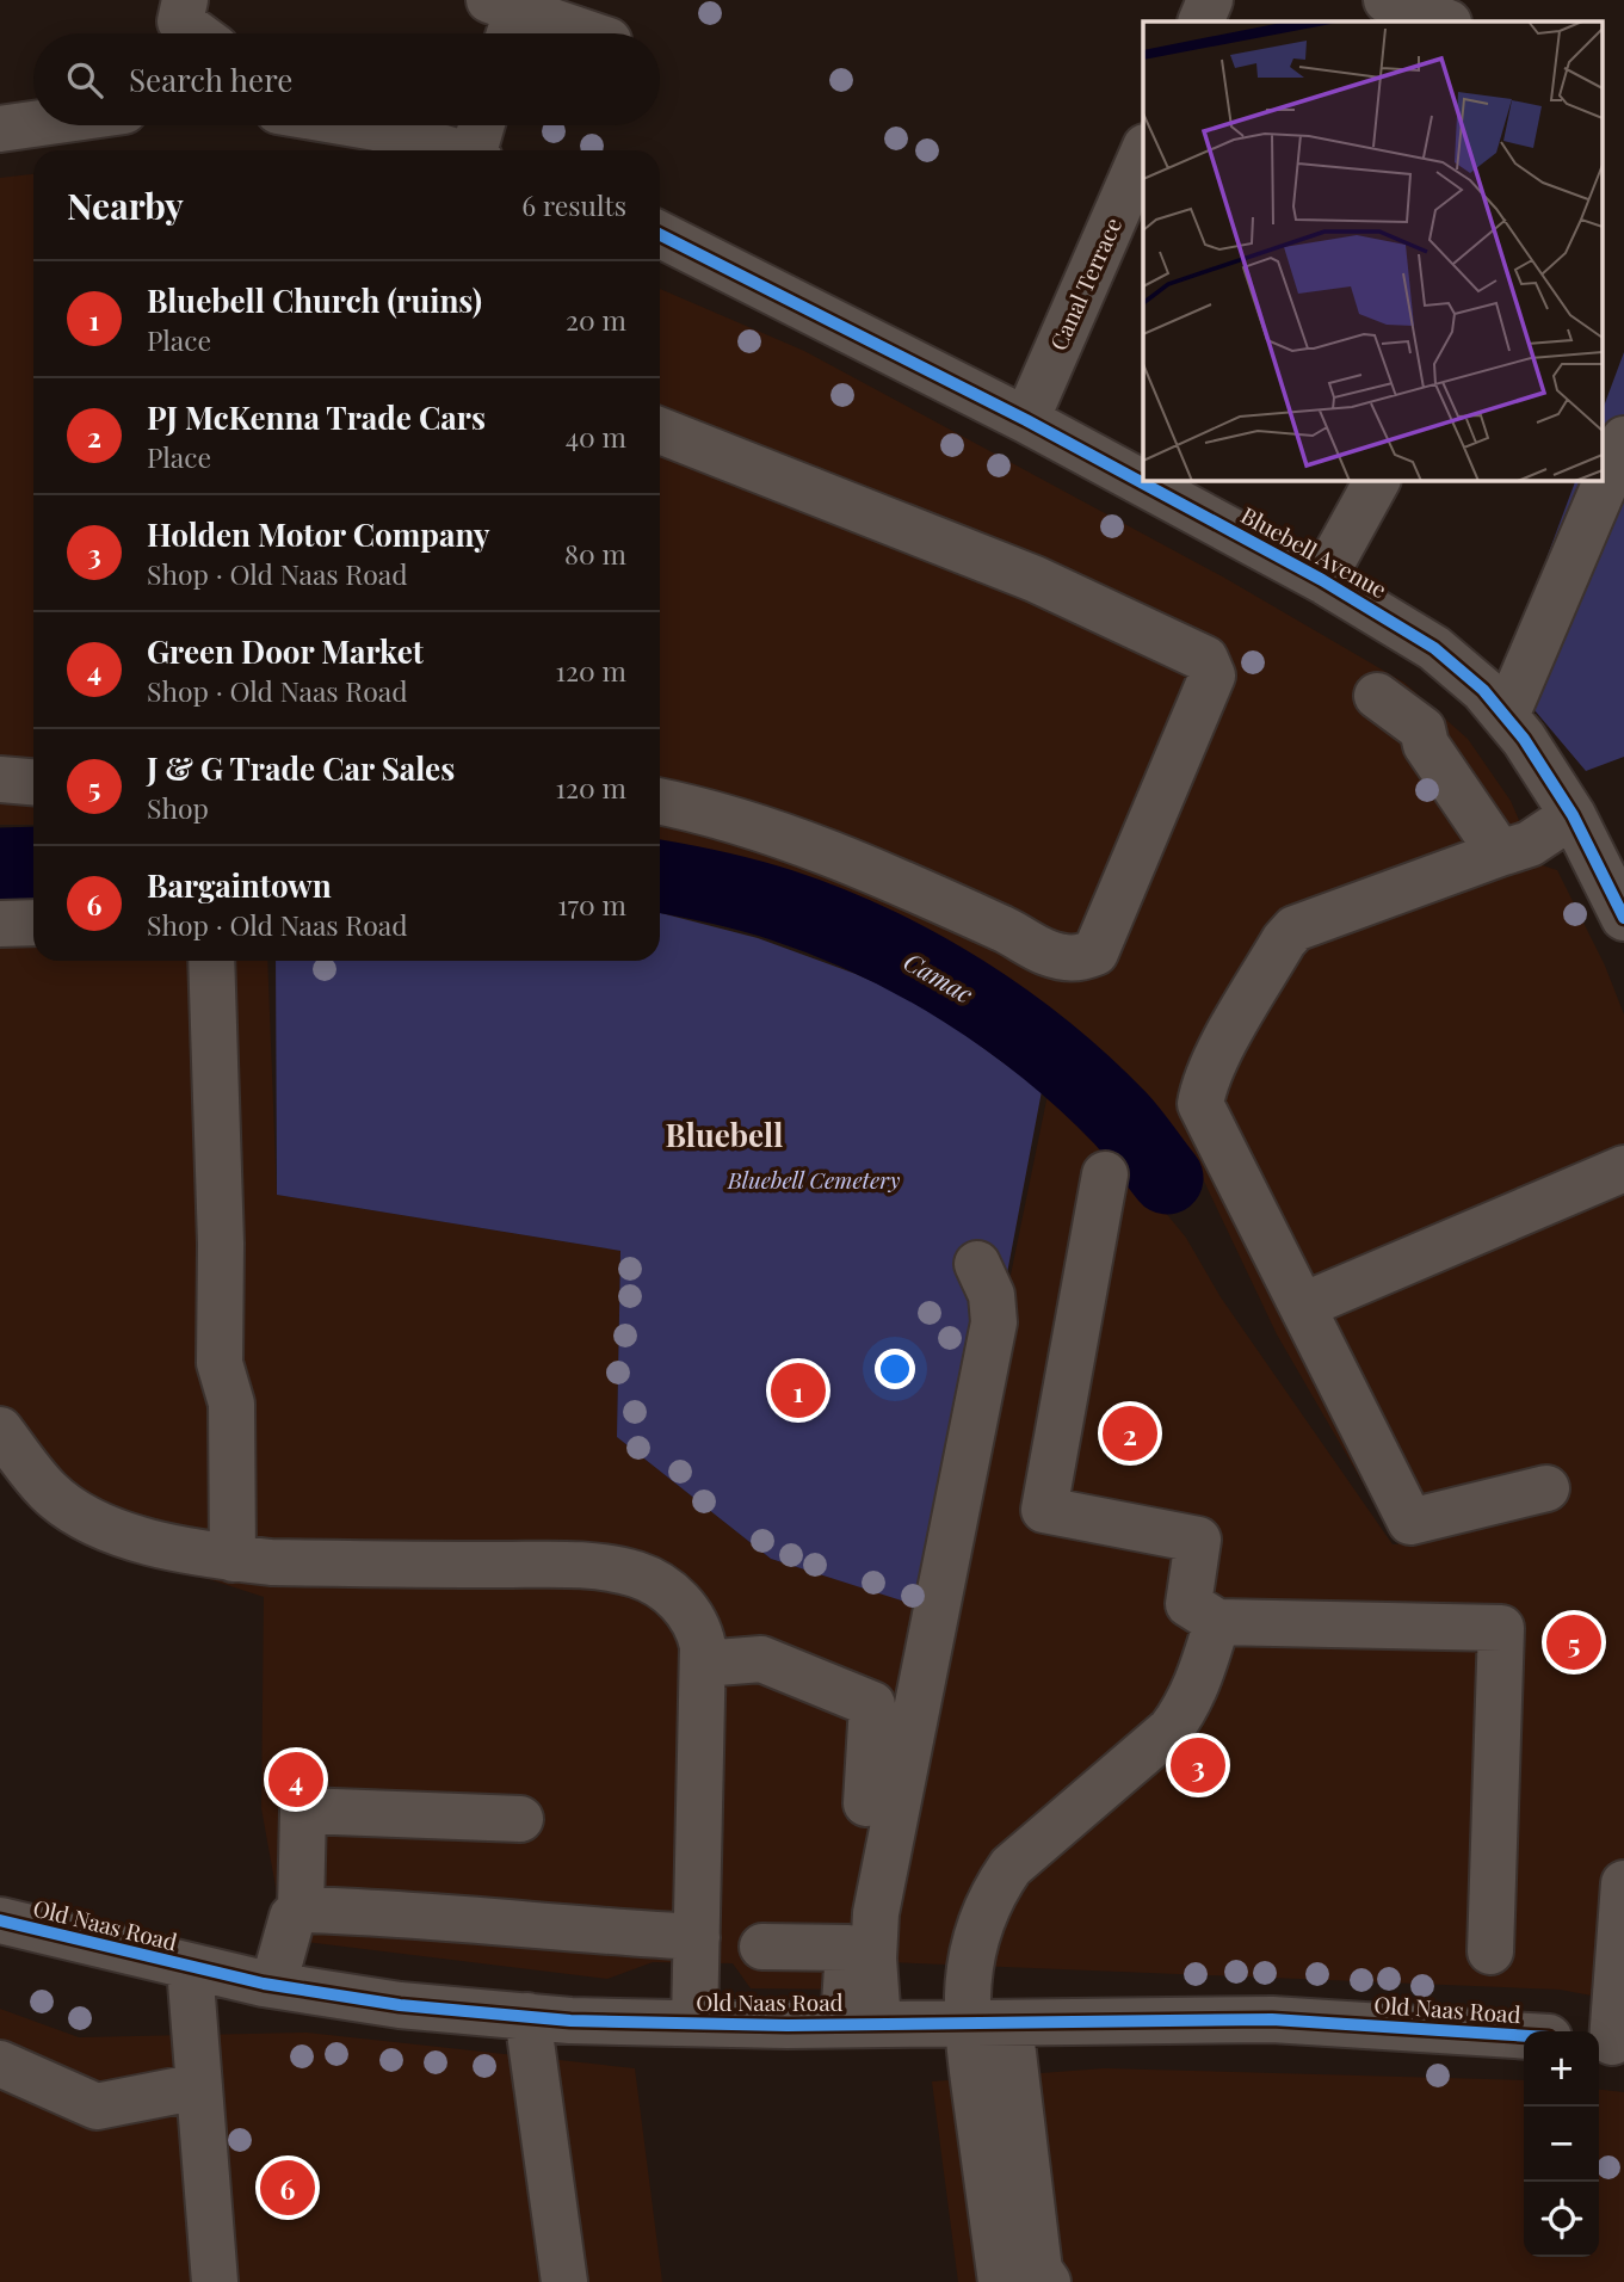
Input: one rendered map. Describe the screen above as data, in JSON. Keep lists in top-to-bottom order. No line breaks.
{"streets":{"street":["Canal Terrace","Bluebell Avenue","Old Naas Road"]},"crossings":[["Canal Terrace","Bluebell Avenue"]],"districts":["Bluebell"],"water":["Camac"],"parks":["Bluebell Cemetery"],"page":{"search":"Search here","heading":["Nearby","6 results"],"list":[{"mark":"1","name":"Bluebell Church (ruins)","note":"Place","value":"20 m"},{"mark":"2","name":"PJ McKenna Trade Cars","note":"Place","value":"40 m"},{"mark":"3","name":"Holden Motor Company","note":"Shop · Old Naas Road","value":"80 m"},{"mark":"4","name":"Green Door Market","note":"Shop · Old Naas Road","value":"120 m"},{"mark":"5","name":"J & G Trade Car Sales","note":"Shop","value":"120 m"},{"mark":"6","name":"Bargaintown","note":"Shop · Old Naas Road","value":"170 m"}],"pins":["1","2","5","3","4","6"],"map_buttons":["+","−"]}}
